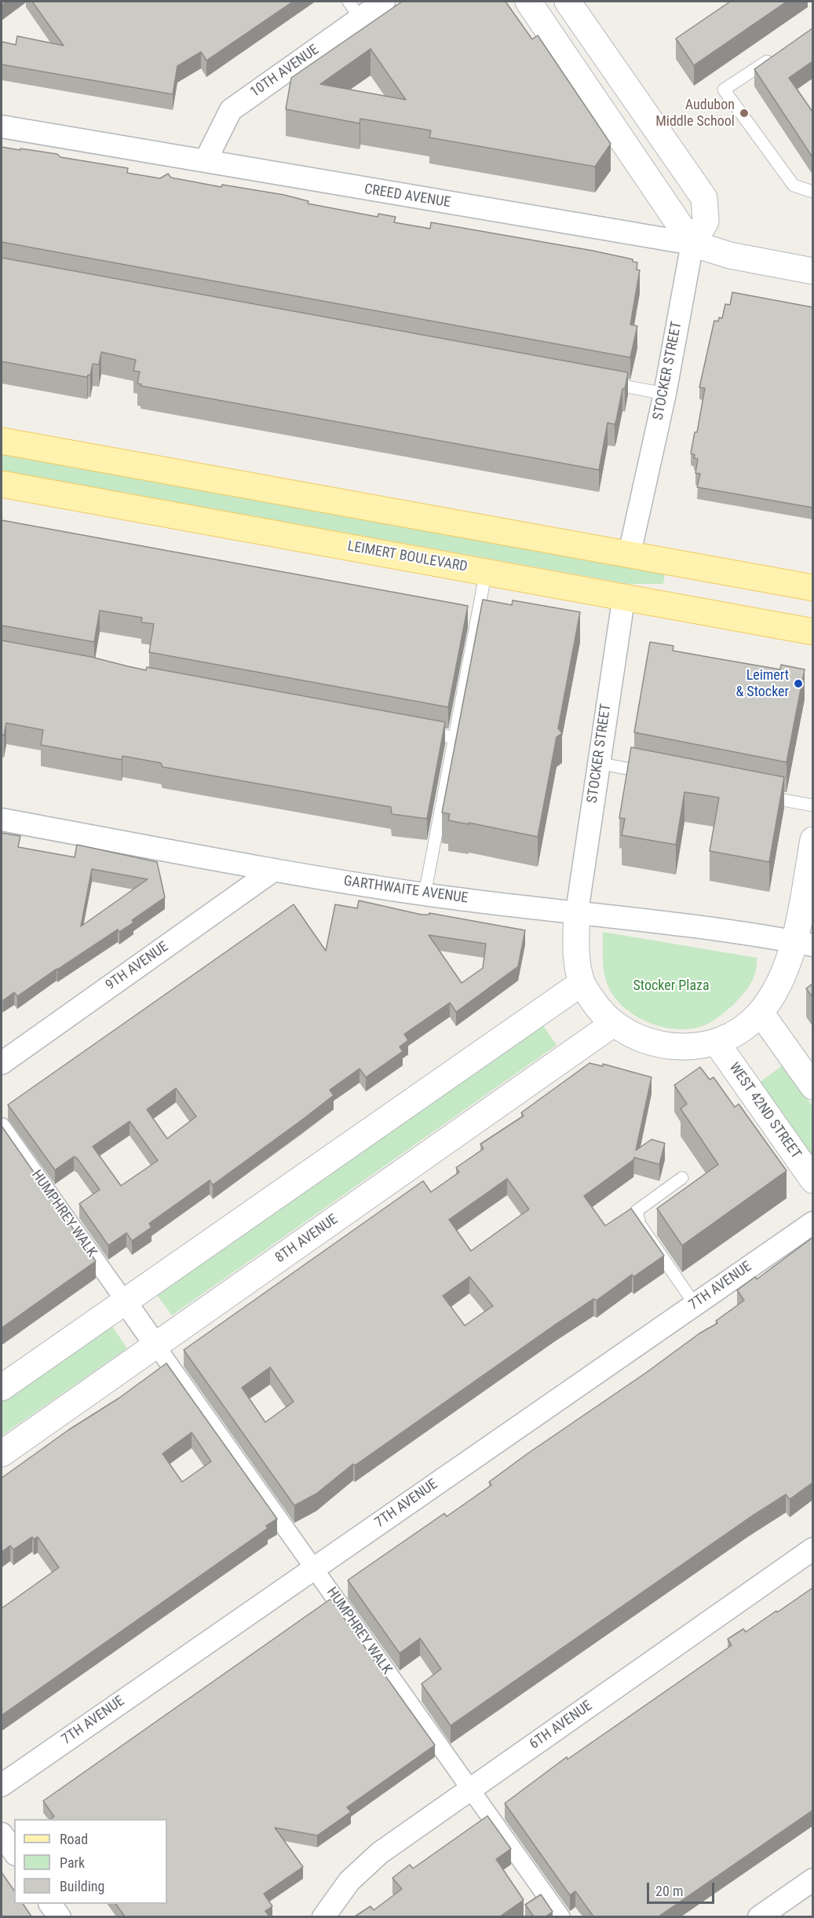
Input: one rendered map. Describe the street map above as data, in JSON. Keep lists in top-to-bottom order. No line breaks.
{"streets":{"main road":["LEIMERT BOULEVARD"],"street":["10TH AVENUE","CREED AVENUE","STOCKER STREET","GARTHWAITE AVENUE","9TH AVENUE","WEST 42ND STREET","HUMPHREY WALK","8TH AVENUE","7TH AVENUE","6TH AVENUE"]},"crossings":[["10TH AVENUE","CREED AVENUE"],["CREED AVENUE","STOCKER STREET"],["STOCKER STREET","LEIMERT BOULEVARD"],["STOCKER STREET","GARTHWAITE AVENUE"],["GARTHWAITE AVENUE","9TH AVENUE"],["HUMPHREY WALK","8TH AVENUE"],["HUMPHREY WALK","7TH AVENUE"],["HUMPHREY WALK","6TH AVENUE"]],"parks":["Stocker Plaza"],"places":["Audubon Middle School","Leimert & Stocker"],"legend":["Road","Park","Building"],"scale_bar":"20 m"}
